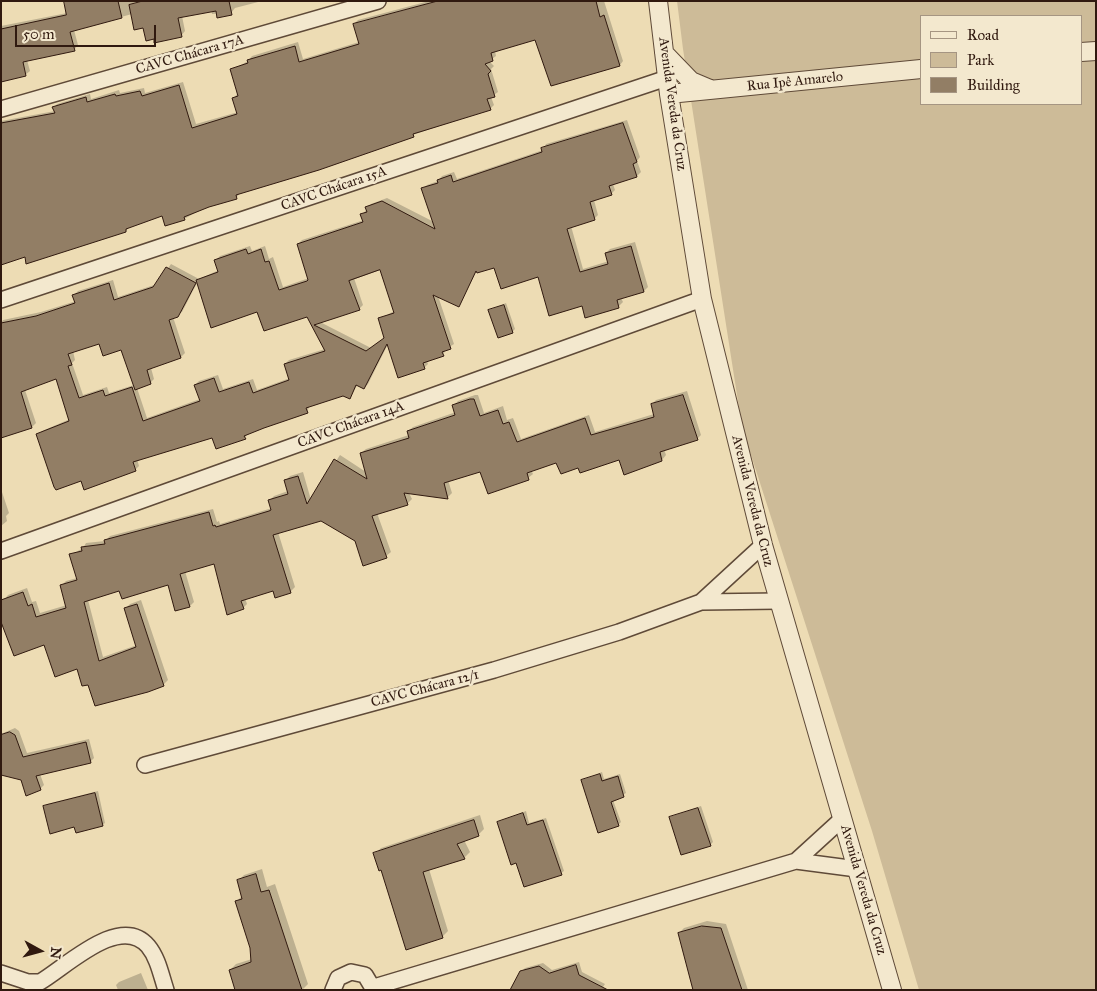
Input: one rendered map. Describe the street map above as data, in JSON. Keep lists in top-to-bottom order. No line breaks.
{"streets":{"street":["CAVC Chácara 17A","Rua Ipê Amarelo","Avenida Vereda da Cruz","CAVC Chácara 15A","CAVC Chácara 14A","CAVC Chácara 12/1"]},"crossings":[["Rua Ipê Amarelo","Avenida Vereda da Cruz"],["Rua Ipê Amarelo","CAVC Chácara 15A"],["Avenida Vereda da Cruz","CAVC Chácara 15A"],["Avenida Vereda da Cruz","CAVC Chácara 14A"],["Avenida Vereda da Cruz","CAVC Chácara 12/1"]],"legend":["Road","Park","Building"],"scale_bar":"50 m","north":"right"}
